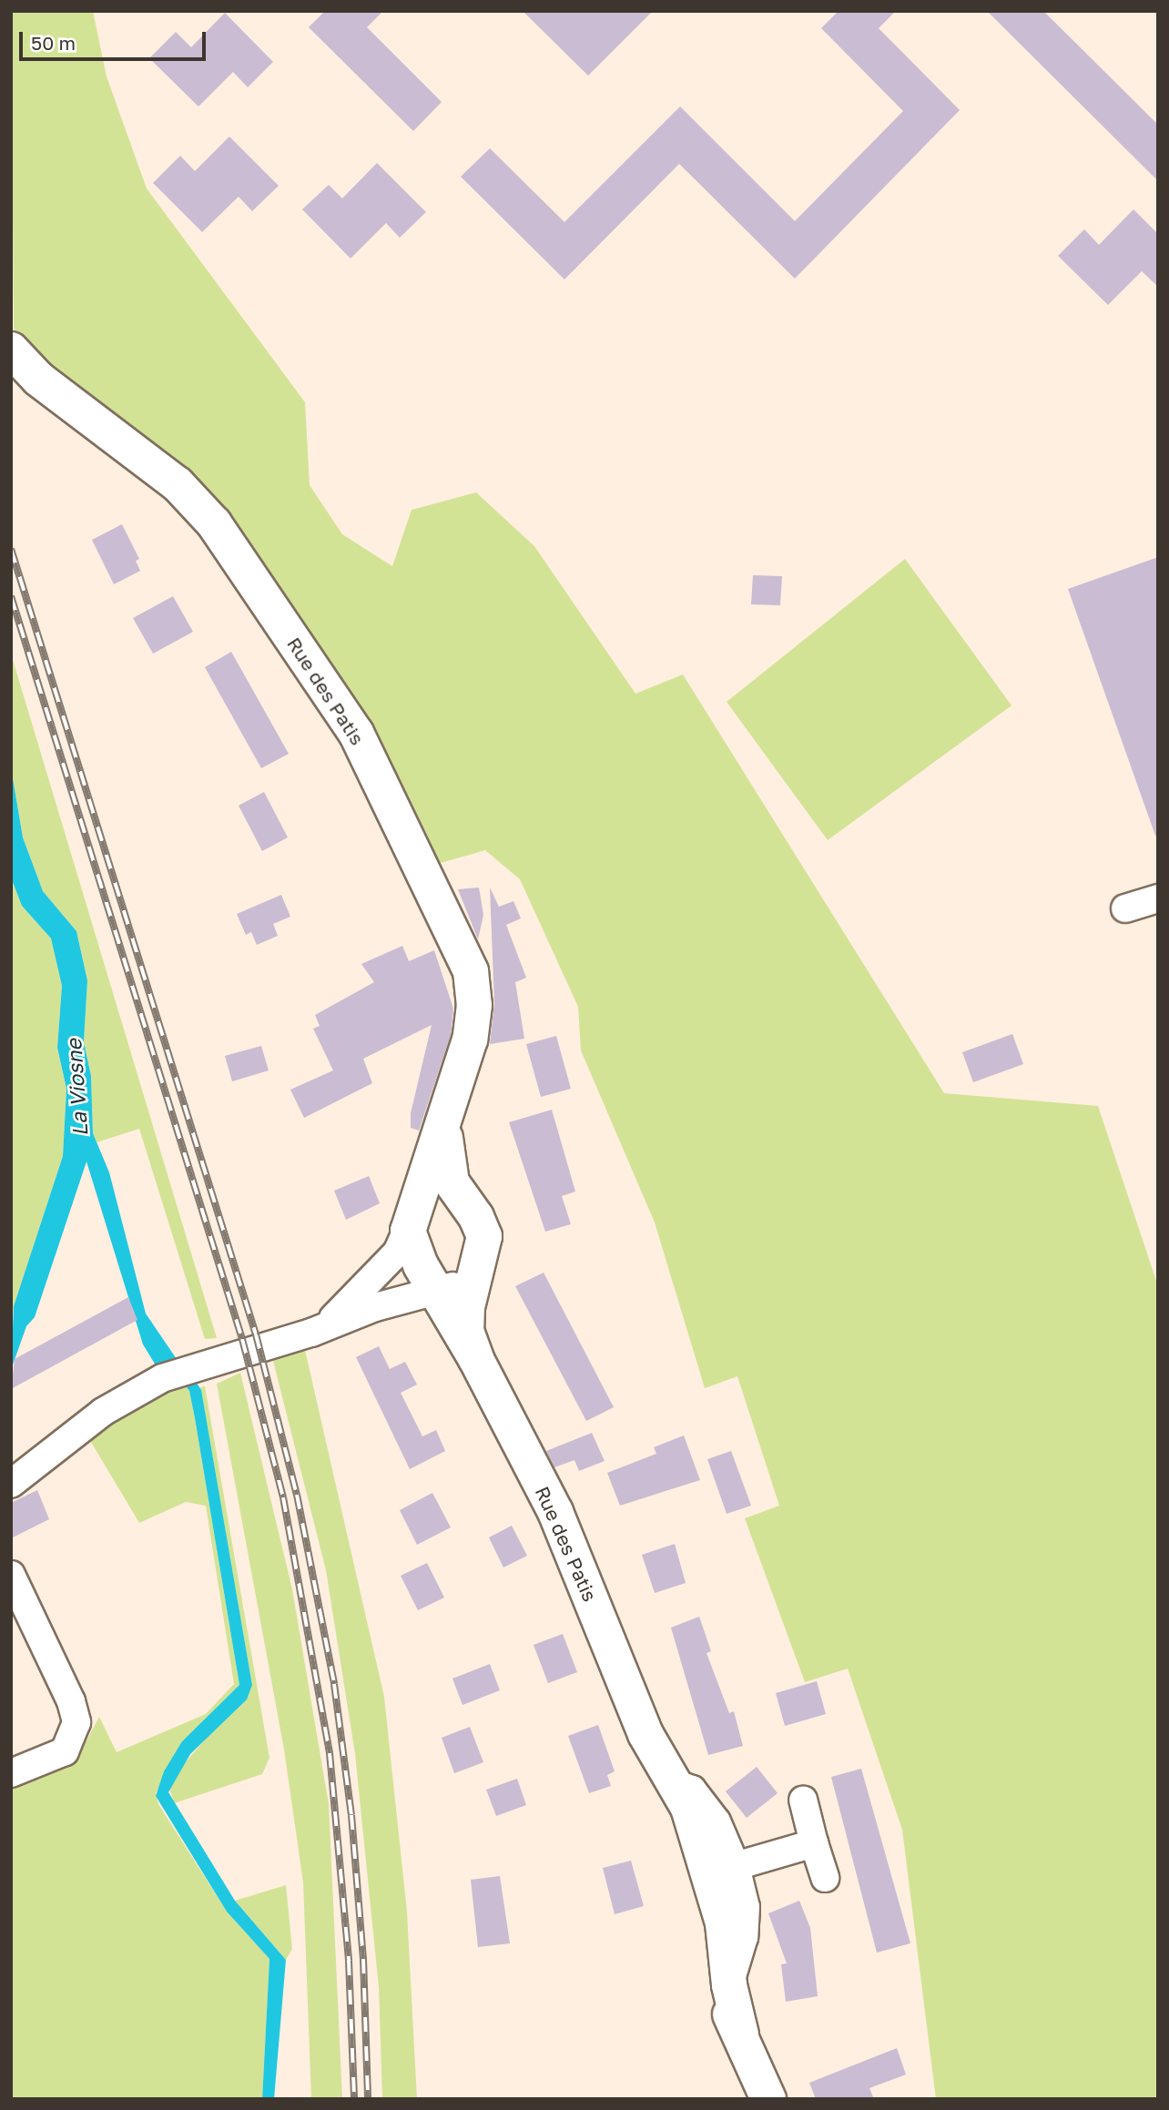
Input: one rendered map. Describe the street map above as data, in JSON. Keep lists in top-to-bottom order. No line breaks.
{"streets":{"main road":["Rue des Patis"]},"water":["La Viosne"],"scale_bar":"50 m"}
